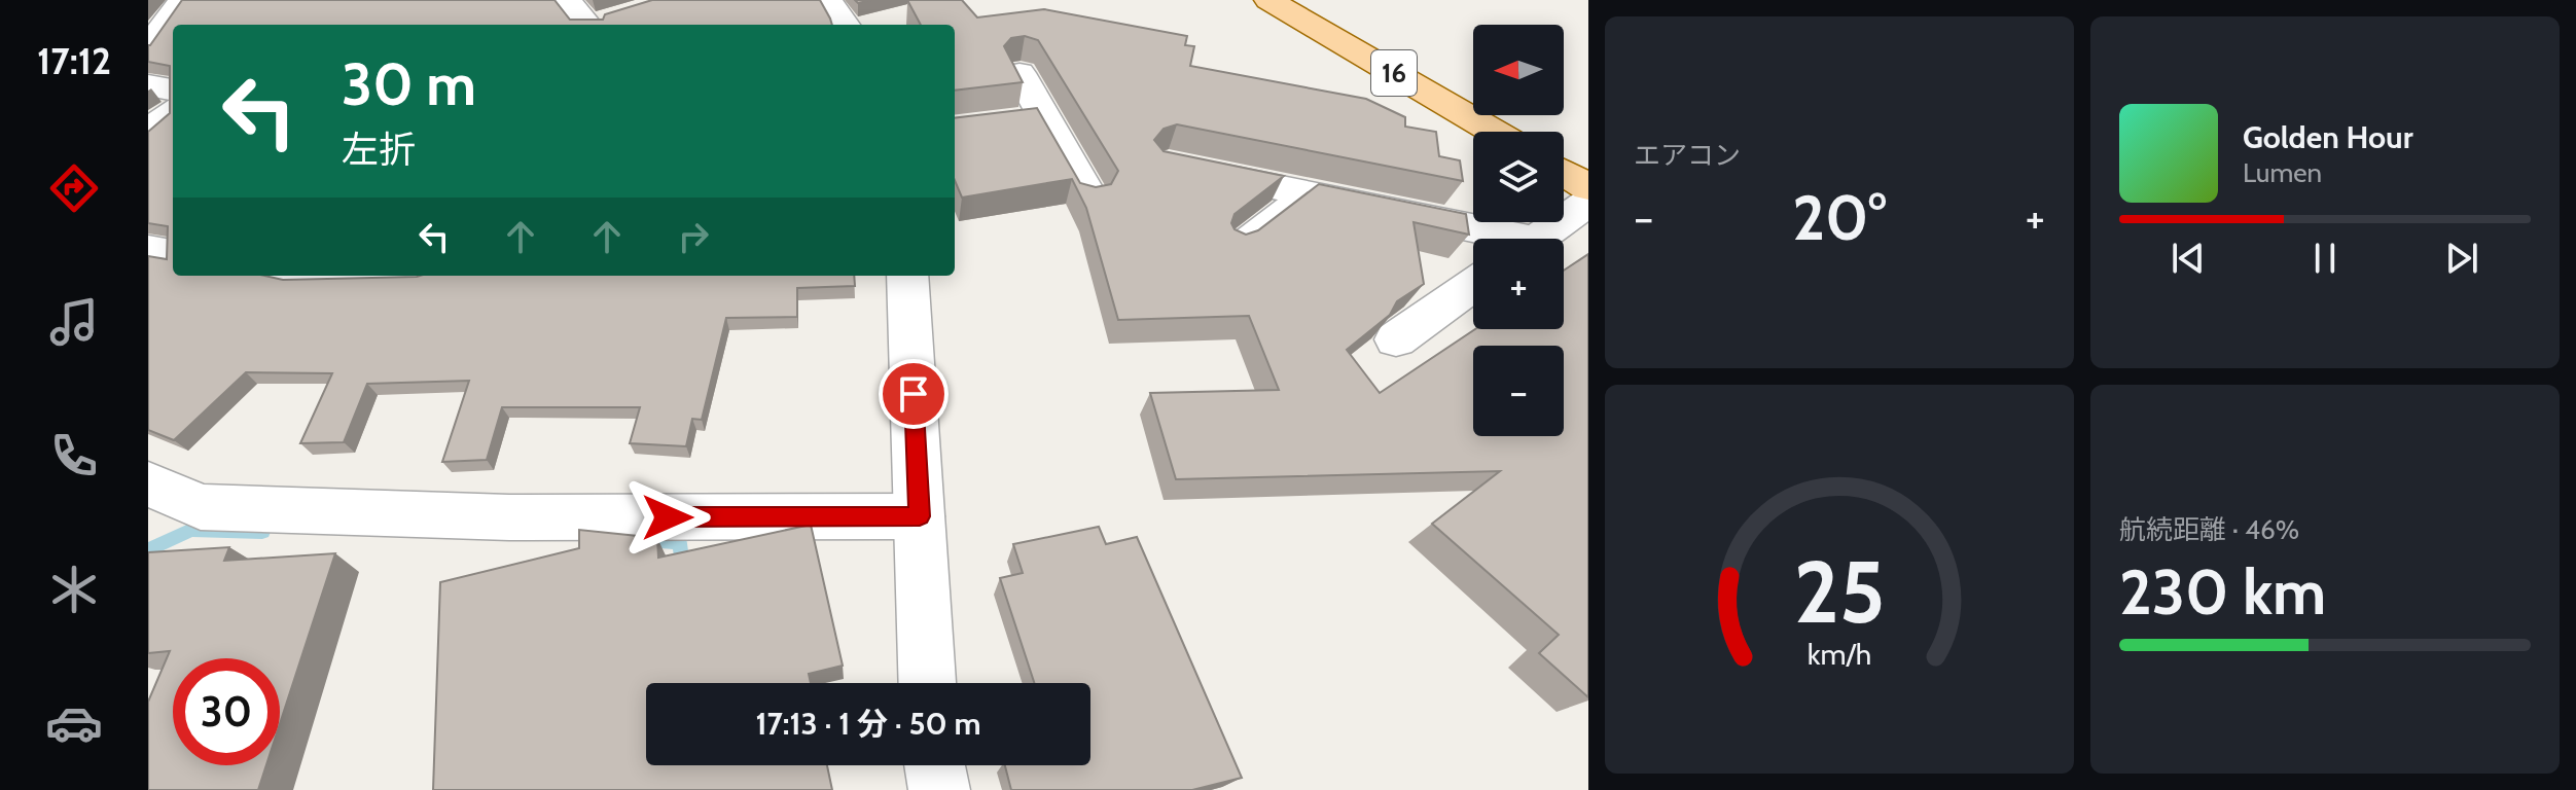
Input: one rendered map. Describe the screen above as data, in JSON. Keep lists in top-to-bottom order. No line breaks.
{"streets":{"main road":["16"]},"north":"left","page":{"tabs":"17:12","tile":["エアコン",["航続距離 · 46%","230 km"]],"map_buttons":["+","−"],"turn":["30 m","左折"],"song":["Golden Hour","Lumen"],"heat":["−","20°","+"],"limit":"30","trip":"17:13 · 1 分 · 50 m","gauge":["25","km/h"]}}
